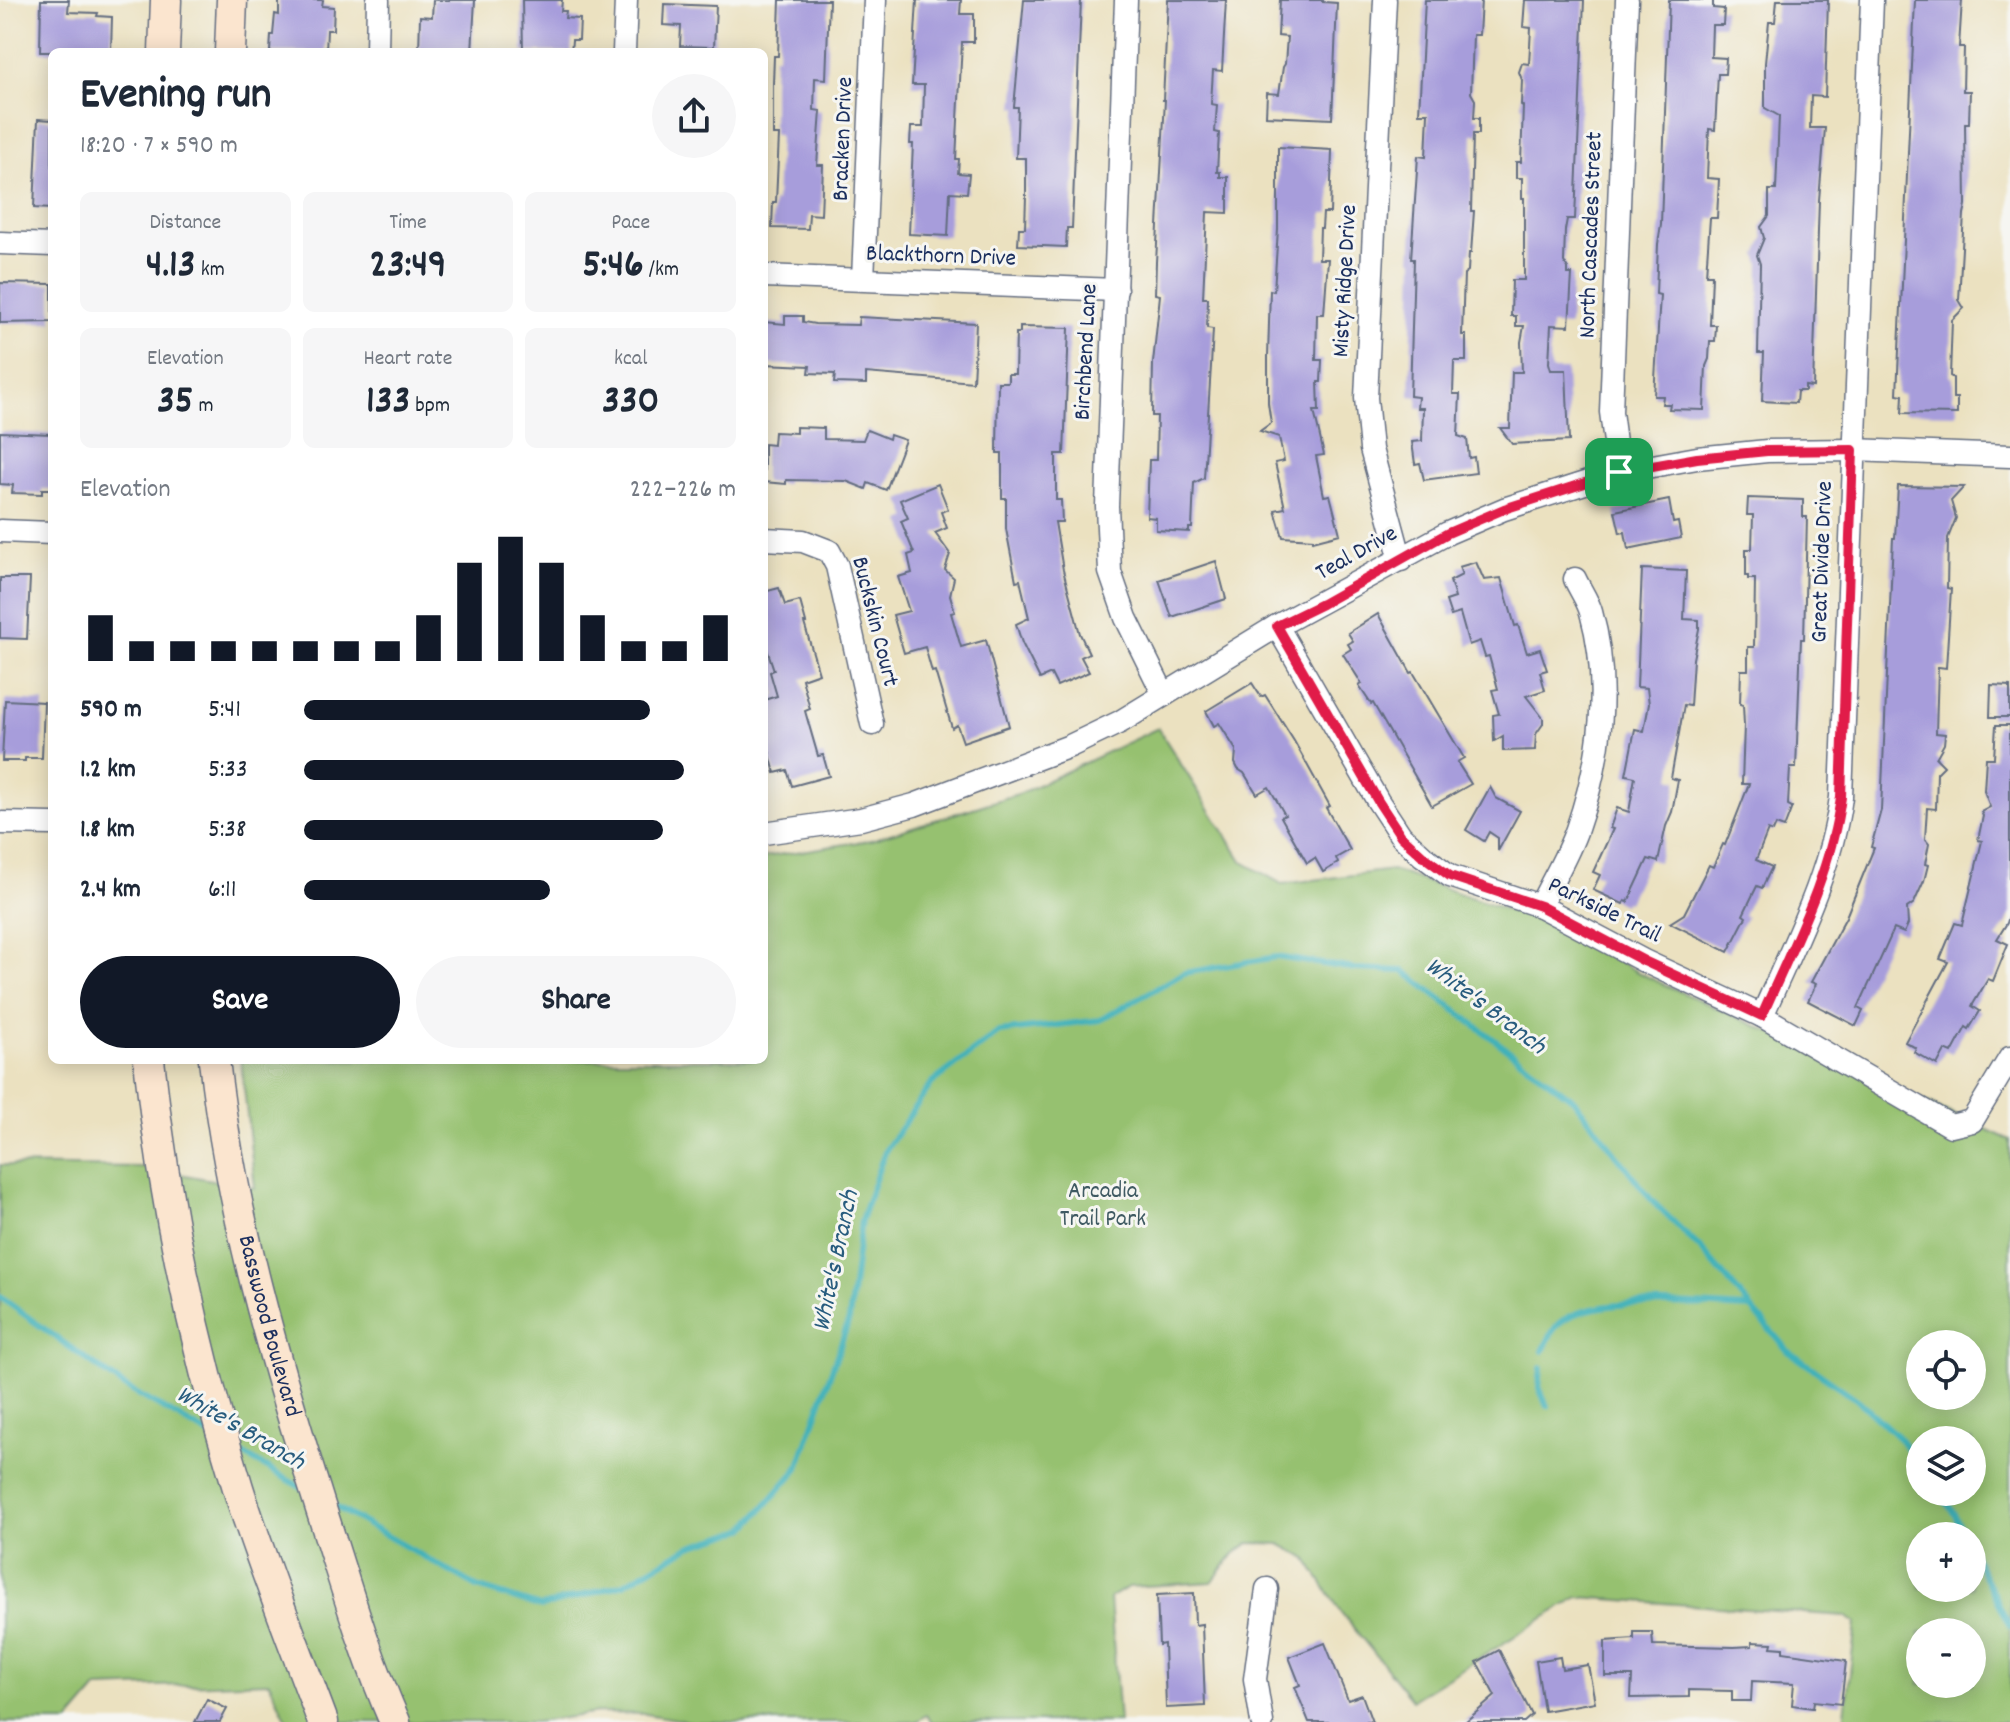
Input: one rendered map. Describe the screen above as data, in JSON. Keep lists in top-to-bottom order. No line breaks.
{"streets":{"main road":["Basswood Boulevard"],"street":["Bracken Drive","North Cascades Street","Blackthorn Drive","Misty Ridge Drive","Birchbend Lane","Teal Drive","Great Divide Drive","Buckskin Court","Parkside Trail"]},"crossings":[["Bracken Drive","Blackthorn Drive"],["North Cascades Street","Teal Drive"],["Blackthorn Drive","Birchbend Lane"],["Misty Ridge Drive","Teal Drive"],["Birchbend Lane","Teal Drive"],["Teal Drive","Great Divide Drive"],["Teal Drive","Parkside Trail"],["Great Divide Drive","Parkside Trail"]],"water":["White's Branch"],"parks":["Arcadia Trail Park"],"page":{"heading":["Evening run","18:20 · 7 × 590 m"],"stats":[["Distance","4.13 km"],["Time","23:49"],["Pace","5:46 /km"],["Elevation","35 m"],["Heart rate","133 bpm"],["kcal","330"]],"chart":["Elevation","222–226 m"],"list":[{"name":"590 m","note":"5:41"},{"name":"1.2 km","note":"5:33"},{"name":"1.8 km","note":"5:38"},{"name":"2.4 km","note":"6:11"}],"buttons":["Save","Share"],"map_buttons":["+","−"]}}
